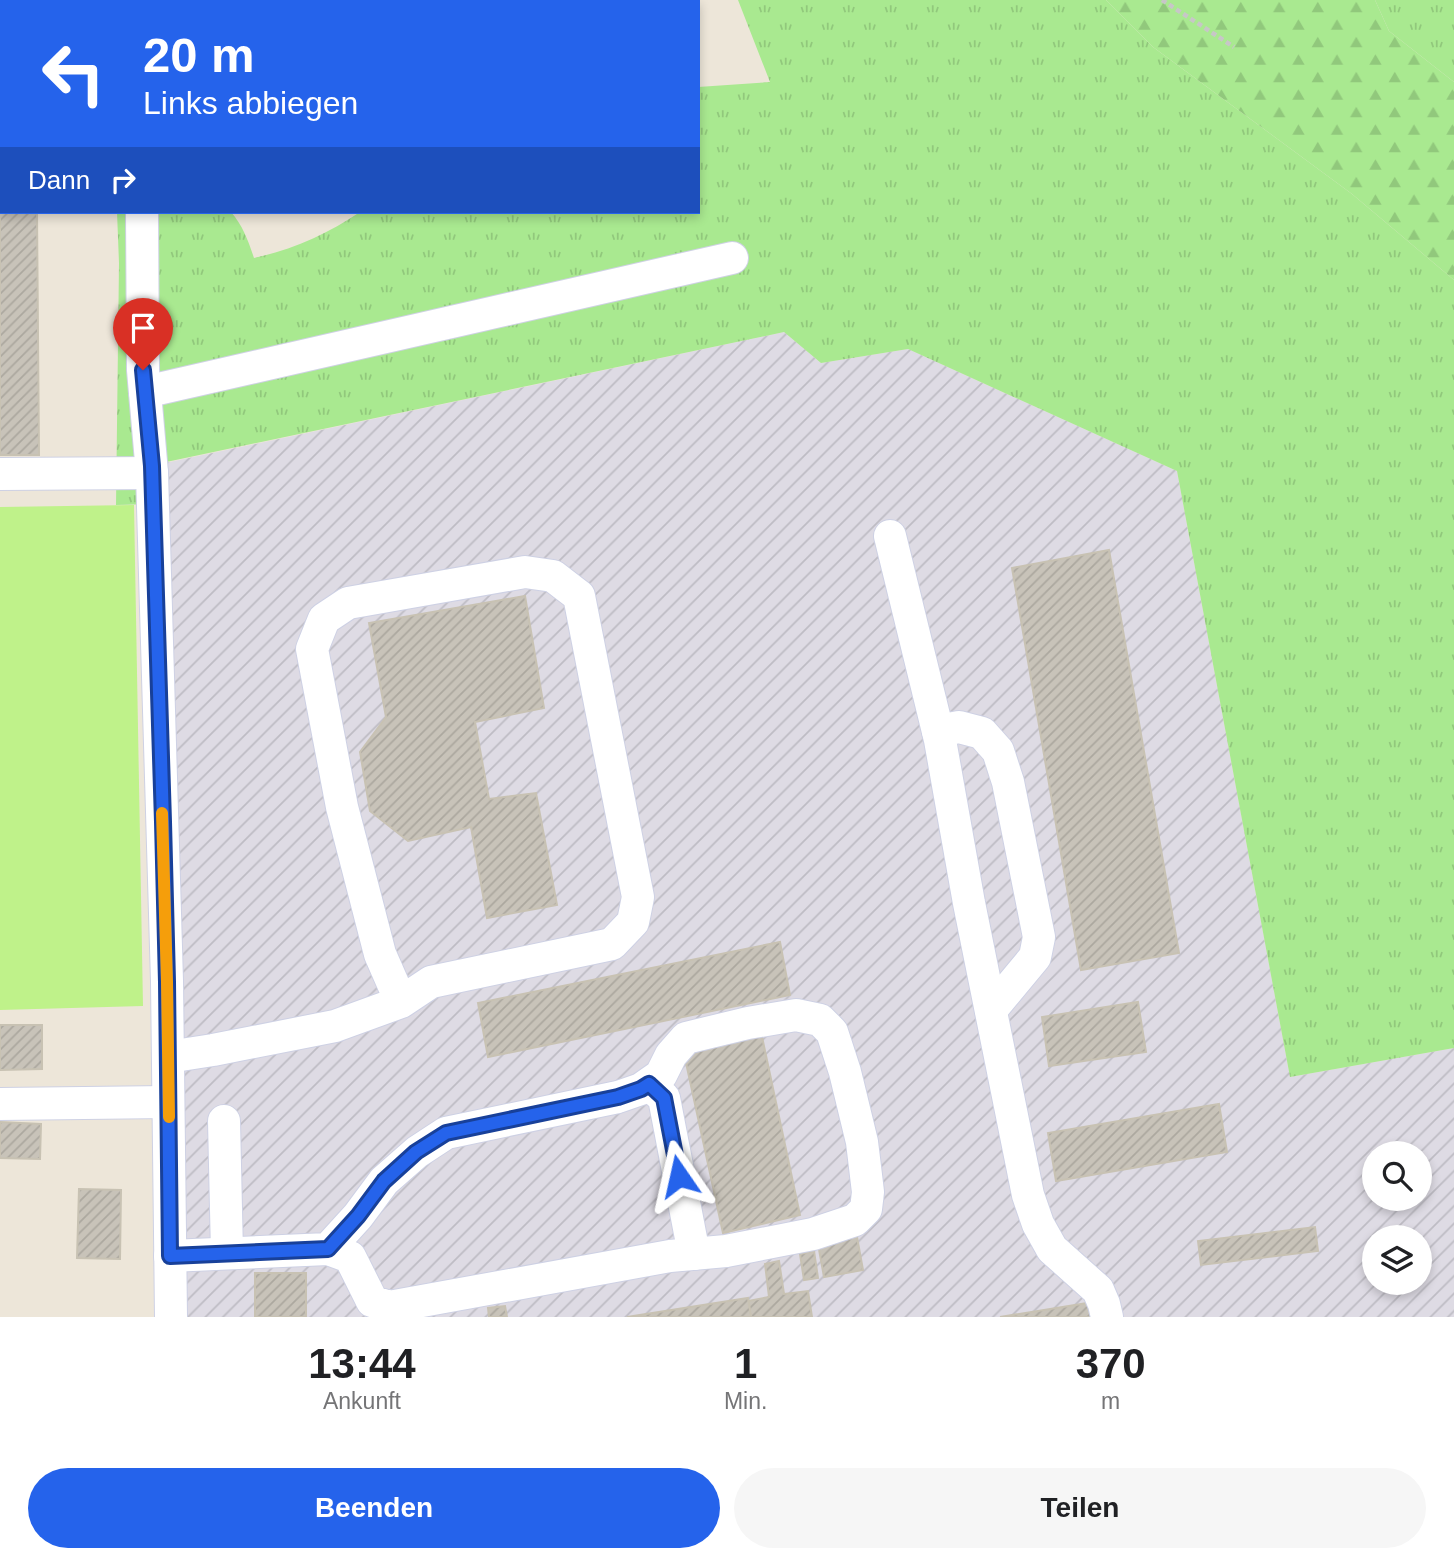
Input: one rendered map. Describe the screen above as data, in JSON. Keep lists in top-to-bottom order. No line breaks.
{"page":{"turn":["20 m","Links abbiegen"],"then":"Dann","eta":["13:44","Ankunft","1","Min.","370","m"],"buttons":["Beenden","Teilen"]}}
